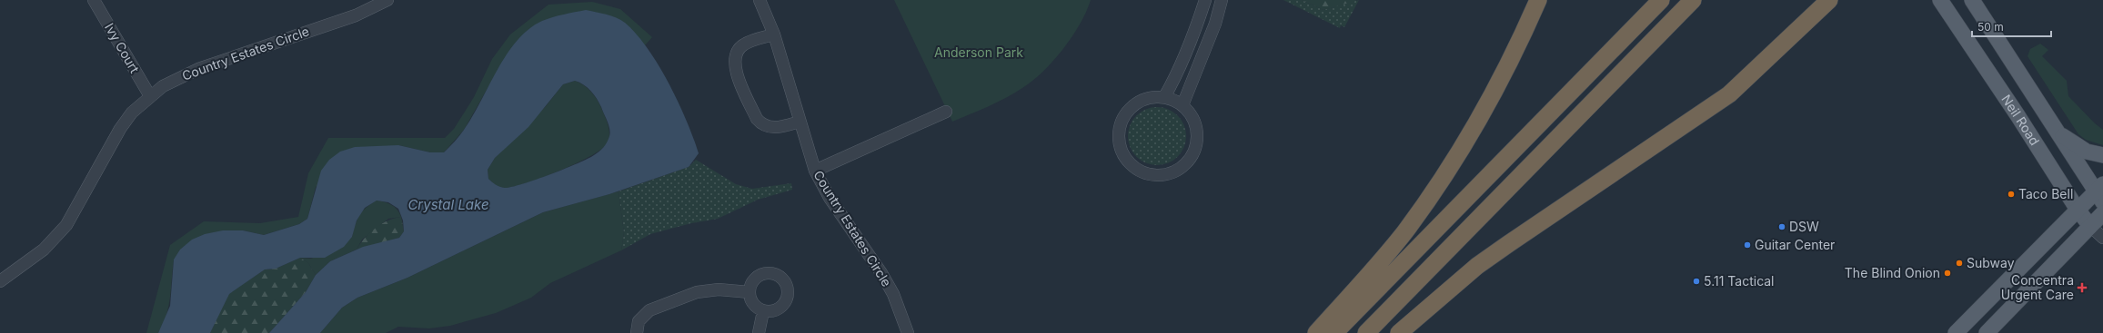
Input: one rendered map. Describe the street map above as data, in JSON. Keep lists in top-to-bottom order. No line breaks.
{"streets":{"main road":["Neil Road"],"street":["Ivy Court","Country Estates Circle"]},"crossings":[["Ivy Court","Country Estates Circle"]],"water":["Crystal Lake"],"parks":["Anderson Park"],"places":{"other":["Taco Bell","DSW","Guitar Center","Subway","The Blind Onion","5.11 Tactical"],"health":["Concentra Urgent Care"]},"scale_bar":"50 m"}
